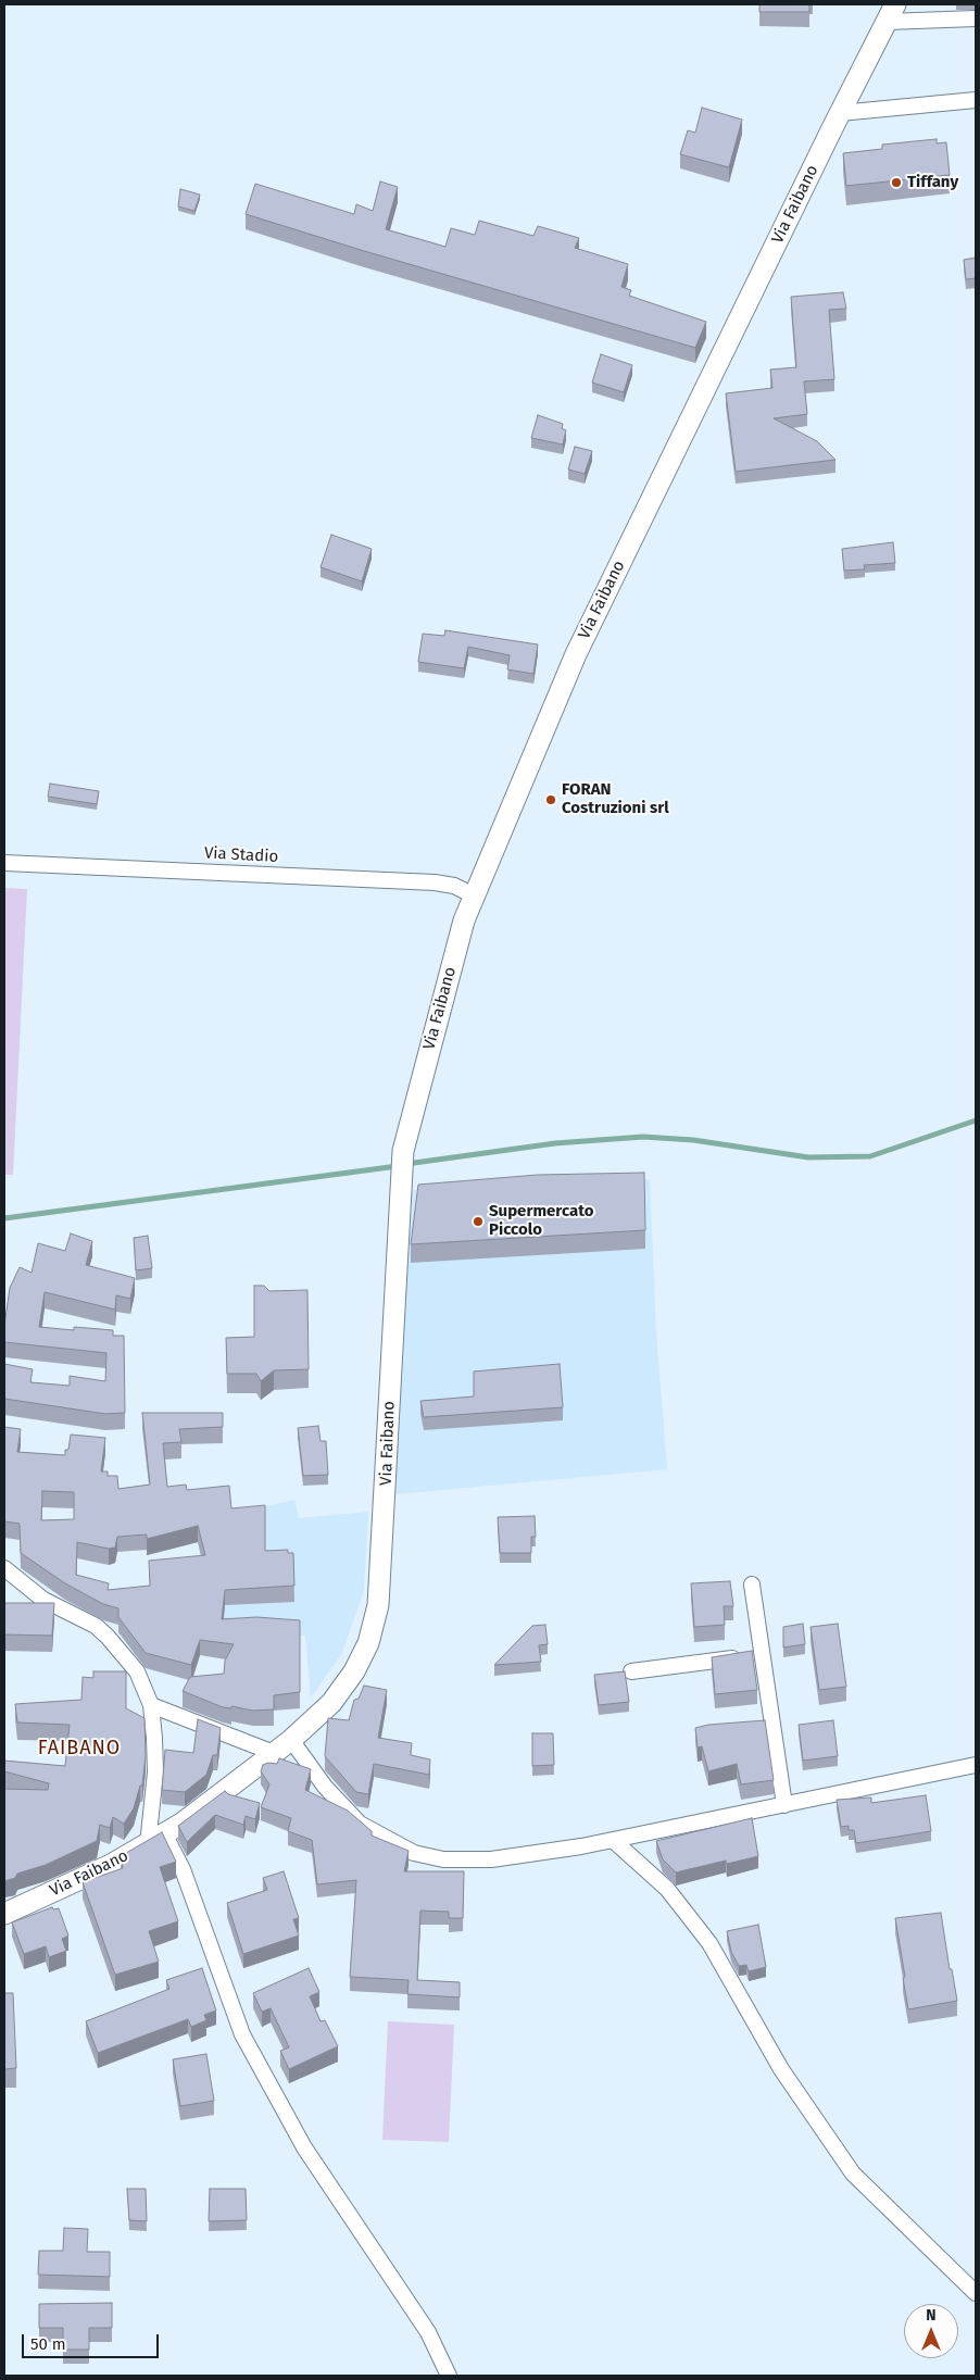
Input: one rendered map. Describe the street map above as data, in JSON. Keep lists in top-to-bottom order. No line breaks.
{"streets":{"street":["Via Faibano","Via Stadio"]},"crossings":[["Via Faibano","Via Stadio"]],"districts":["FAIBANO"],"places":["Tiffany","FORAN Costruzioni srl","Supermercato Piccolo"],"scale_bar":"50 m","north":"top"}
